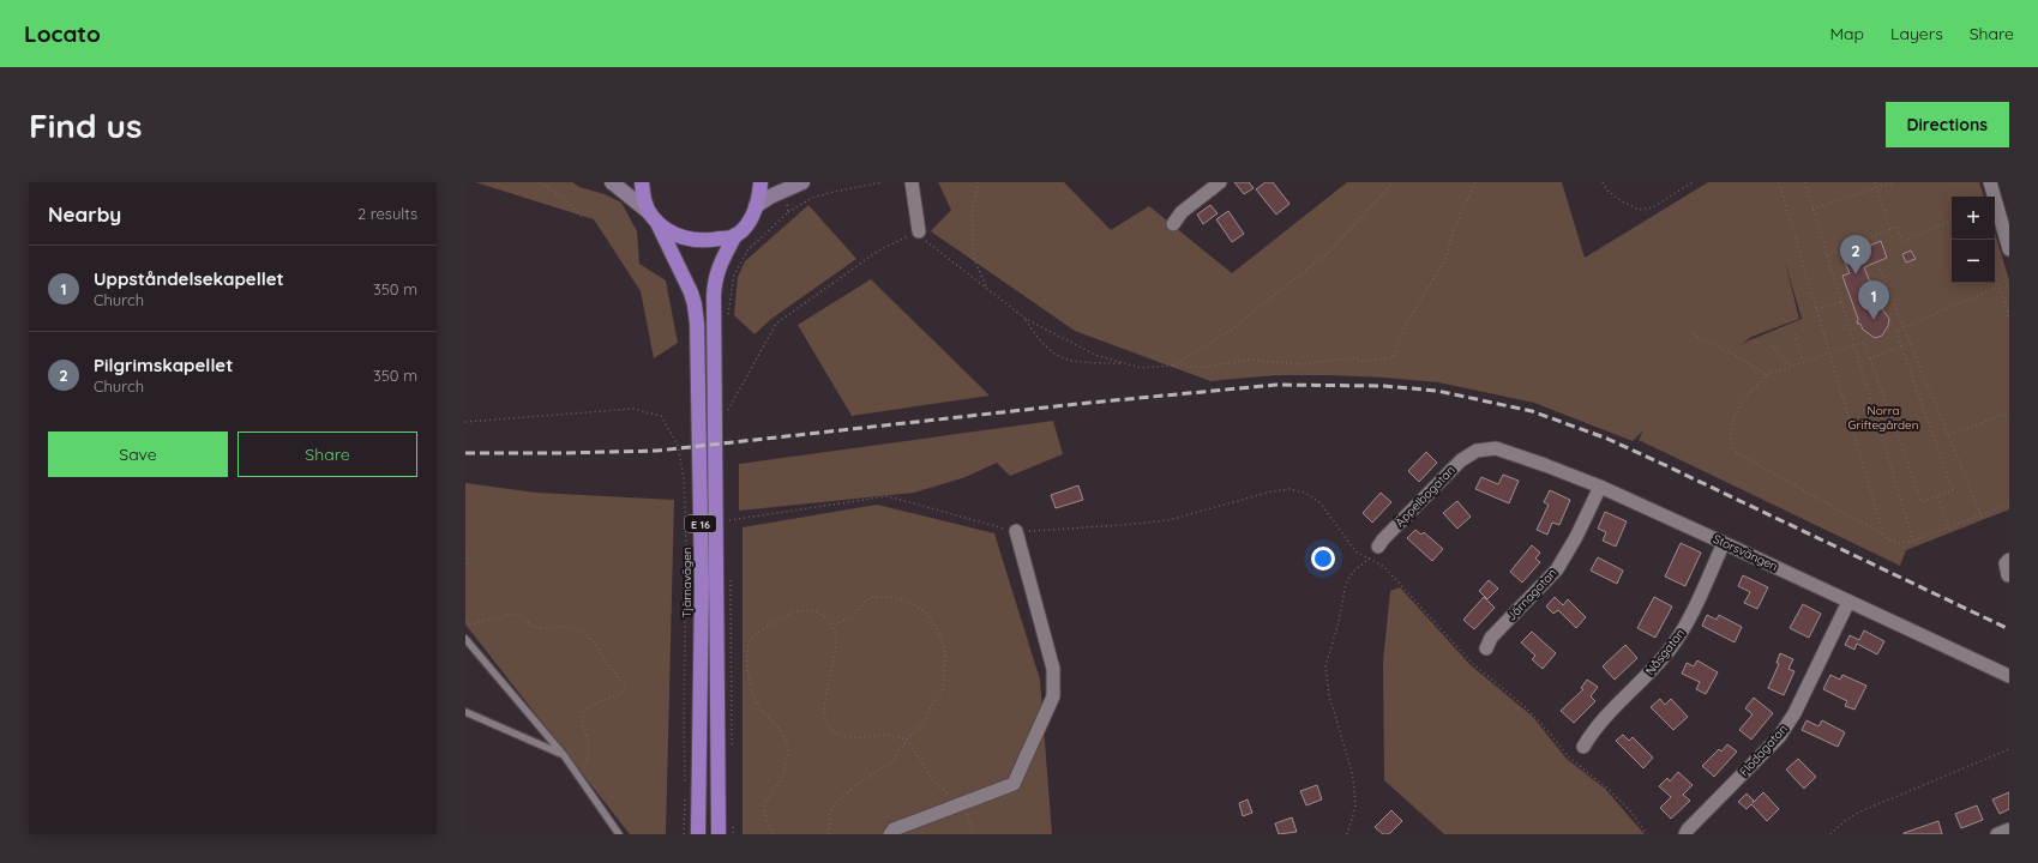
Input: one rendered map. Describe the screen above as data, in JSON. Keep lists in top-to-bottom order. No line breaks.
{"streets":{"highway":["E 16","Tjärnavägen"],"street":["Äppelbogatan","Storsvängen","Järnagatan","Nåsgatan","Flodagatan"]},"crossings":[["Äppelbogatan","Storsvängen"],["E 16","Tjärnavägen"],["Storsvängen","Järnagatan"],["Storsvängen","Nåsgatan"],["Storsvängen","Flodagatan"]],"parks":["Norra Griftegården"],"page":{"header":"Locato","nav":["Map","Layers","Share"],"buttons":["Directions",["Save","Share"]],"title":"Find us","heading":["Nearby","2 results"],"map_buttons":["+","−"],"pins":["2","1"],"list":[{"mark":"1","name":"Uppståndelsekapellet","note":"Church","value":"350 m"},{"mark":"2","name":"Pilgrimskapellet","note":"Church","value":"350 m"}]}}
